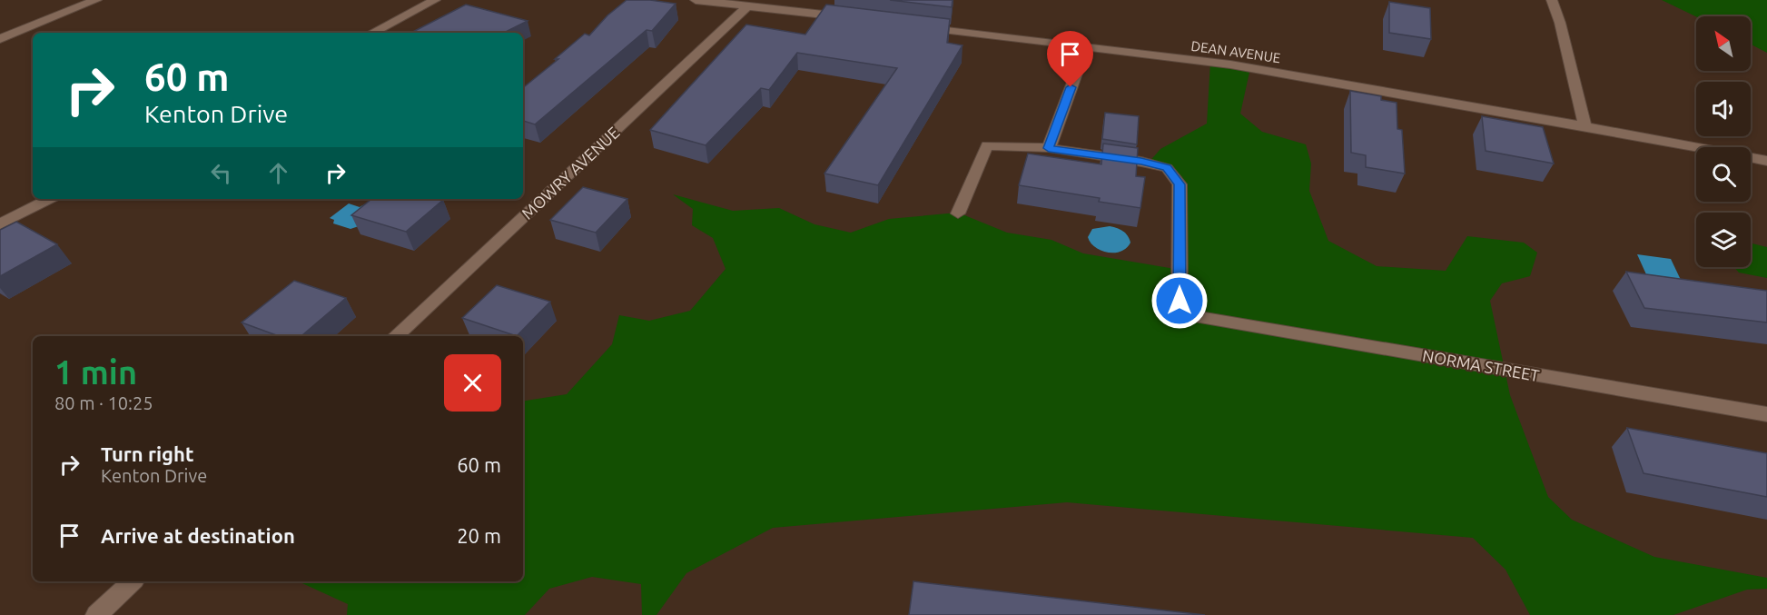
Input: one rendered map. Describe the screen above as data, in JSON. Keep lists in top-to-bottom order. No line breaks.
{"streets":{"street":["DEAN AVENUE","MOWRY AVENUE","NORMA STREET"]},"north":"top left","page":{"turn":["60 m","Kenton Drive"],"heading":["1 min","80 m · 10:25"],"list":[{"name":"Turn right","note":"Kenton Drive","value":"60 m"},{"name":"Arrive at destination","value":"20 m"}]}}
